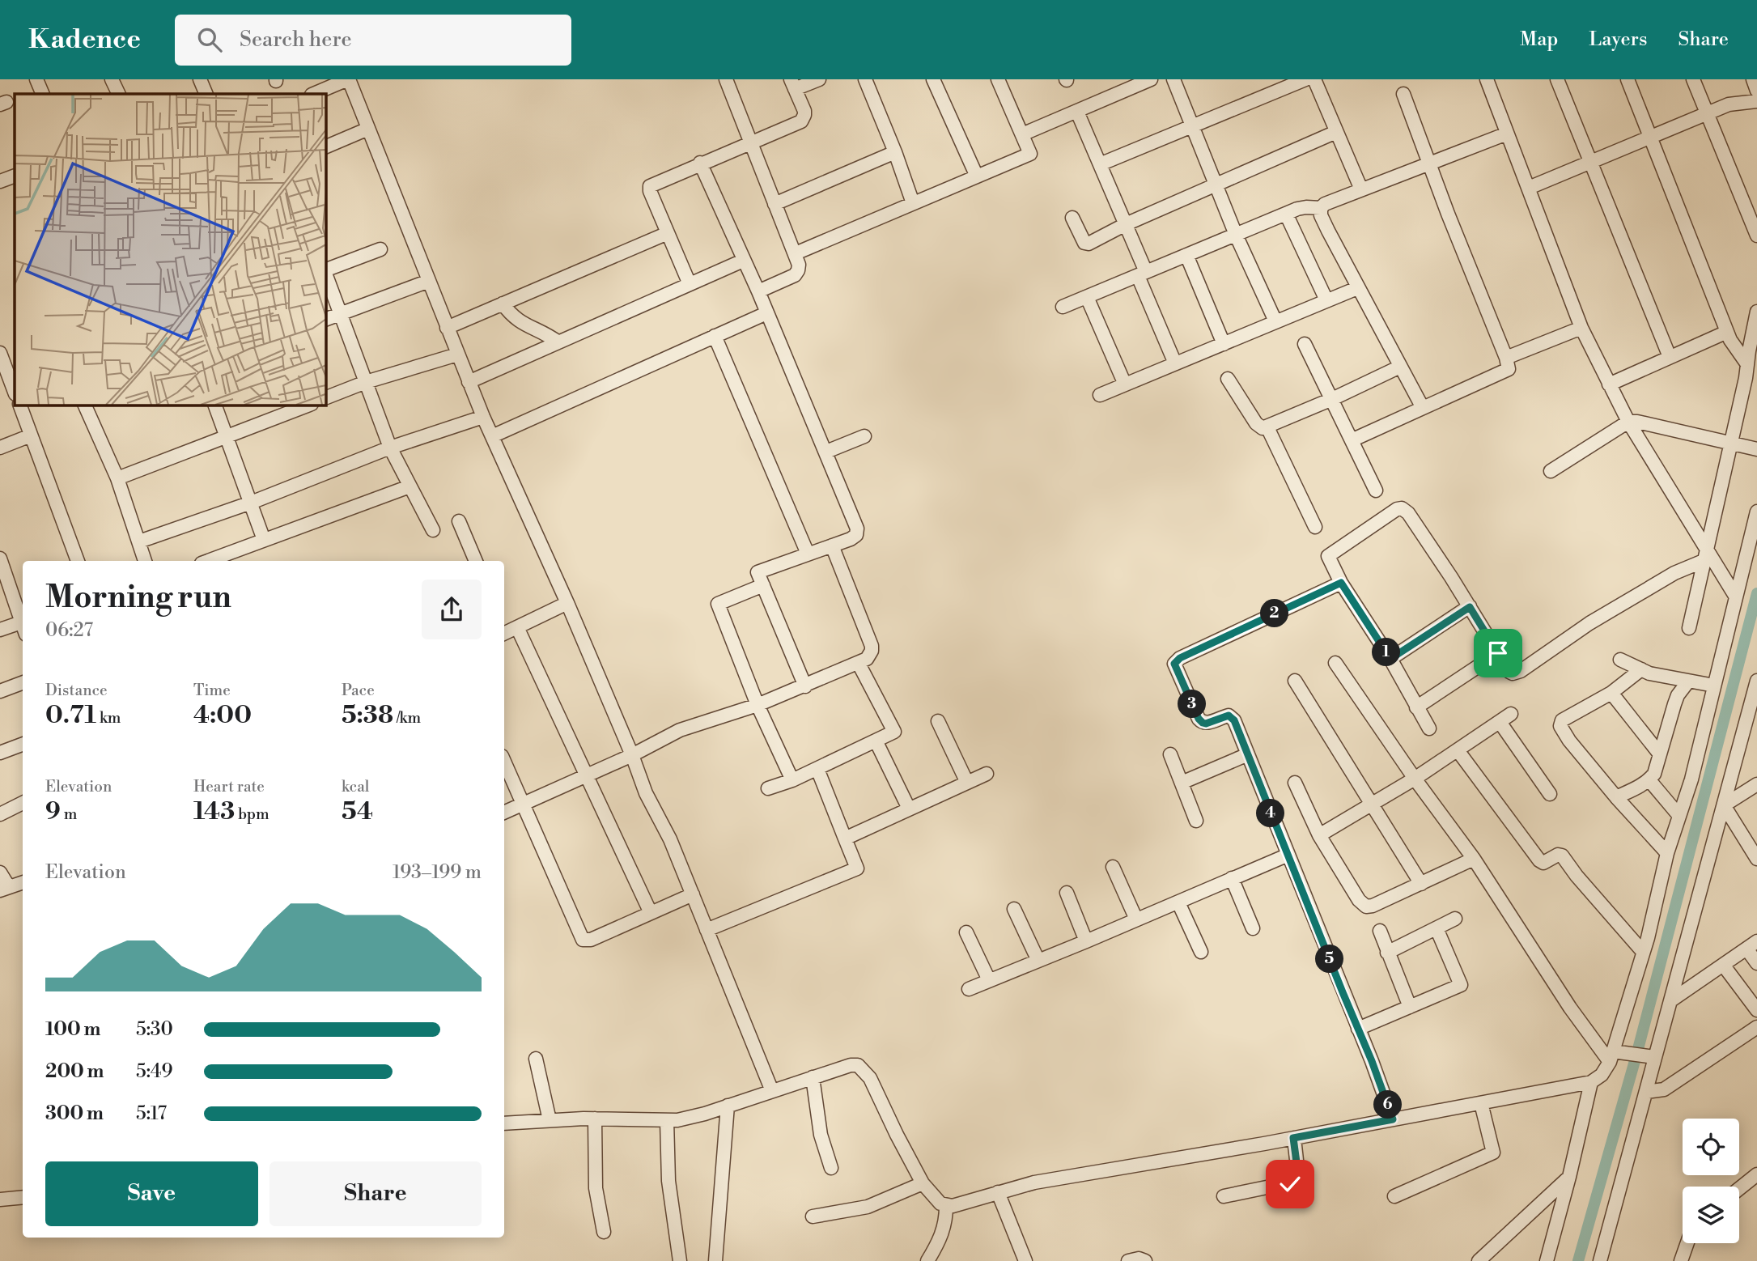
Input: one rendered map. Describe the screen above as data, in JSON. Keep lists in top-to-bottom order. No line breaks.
{"page":{"header":"Kadence","search":"Search here","nav":["Map","Layers","Share"],"heading":["Morning run","06:27"],"pins":["2","1","3","4","5","6"],"stats":[["Distance","0.71 km"],["Time","4:00"],["Pace","5:38 /km"],["Elevation","9 m"],["Heart rate","143 bpm"],["kcal","54"]],"chart":["Elevation","193–199 m"],"list":[{"name":"100 m","note":"5:30"},{"name":"200 m","note":"5:49"},{"name":"300 m","note":"5:17"}],"buttons":["Save","Share"]}}
